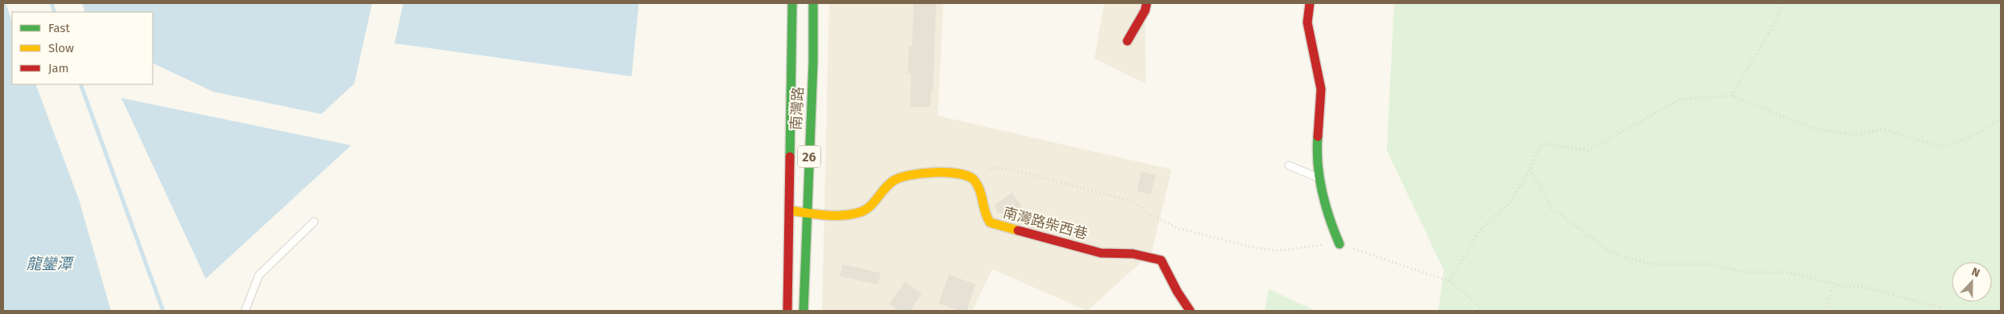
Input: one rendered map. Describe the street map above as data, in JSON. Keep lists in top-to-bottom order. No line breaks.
{"streets":{"street":["南灣路","26","南灣路柴西巷"]},"water":["龍鑾潭"],"legend":["Fast","Slow","Jam"],"north":"top"}
